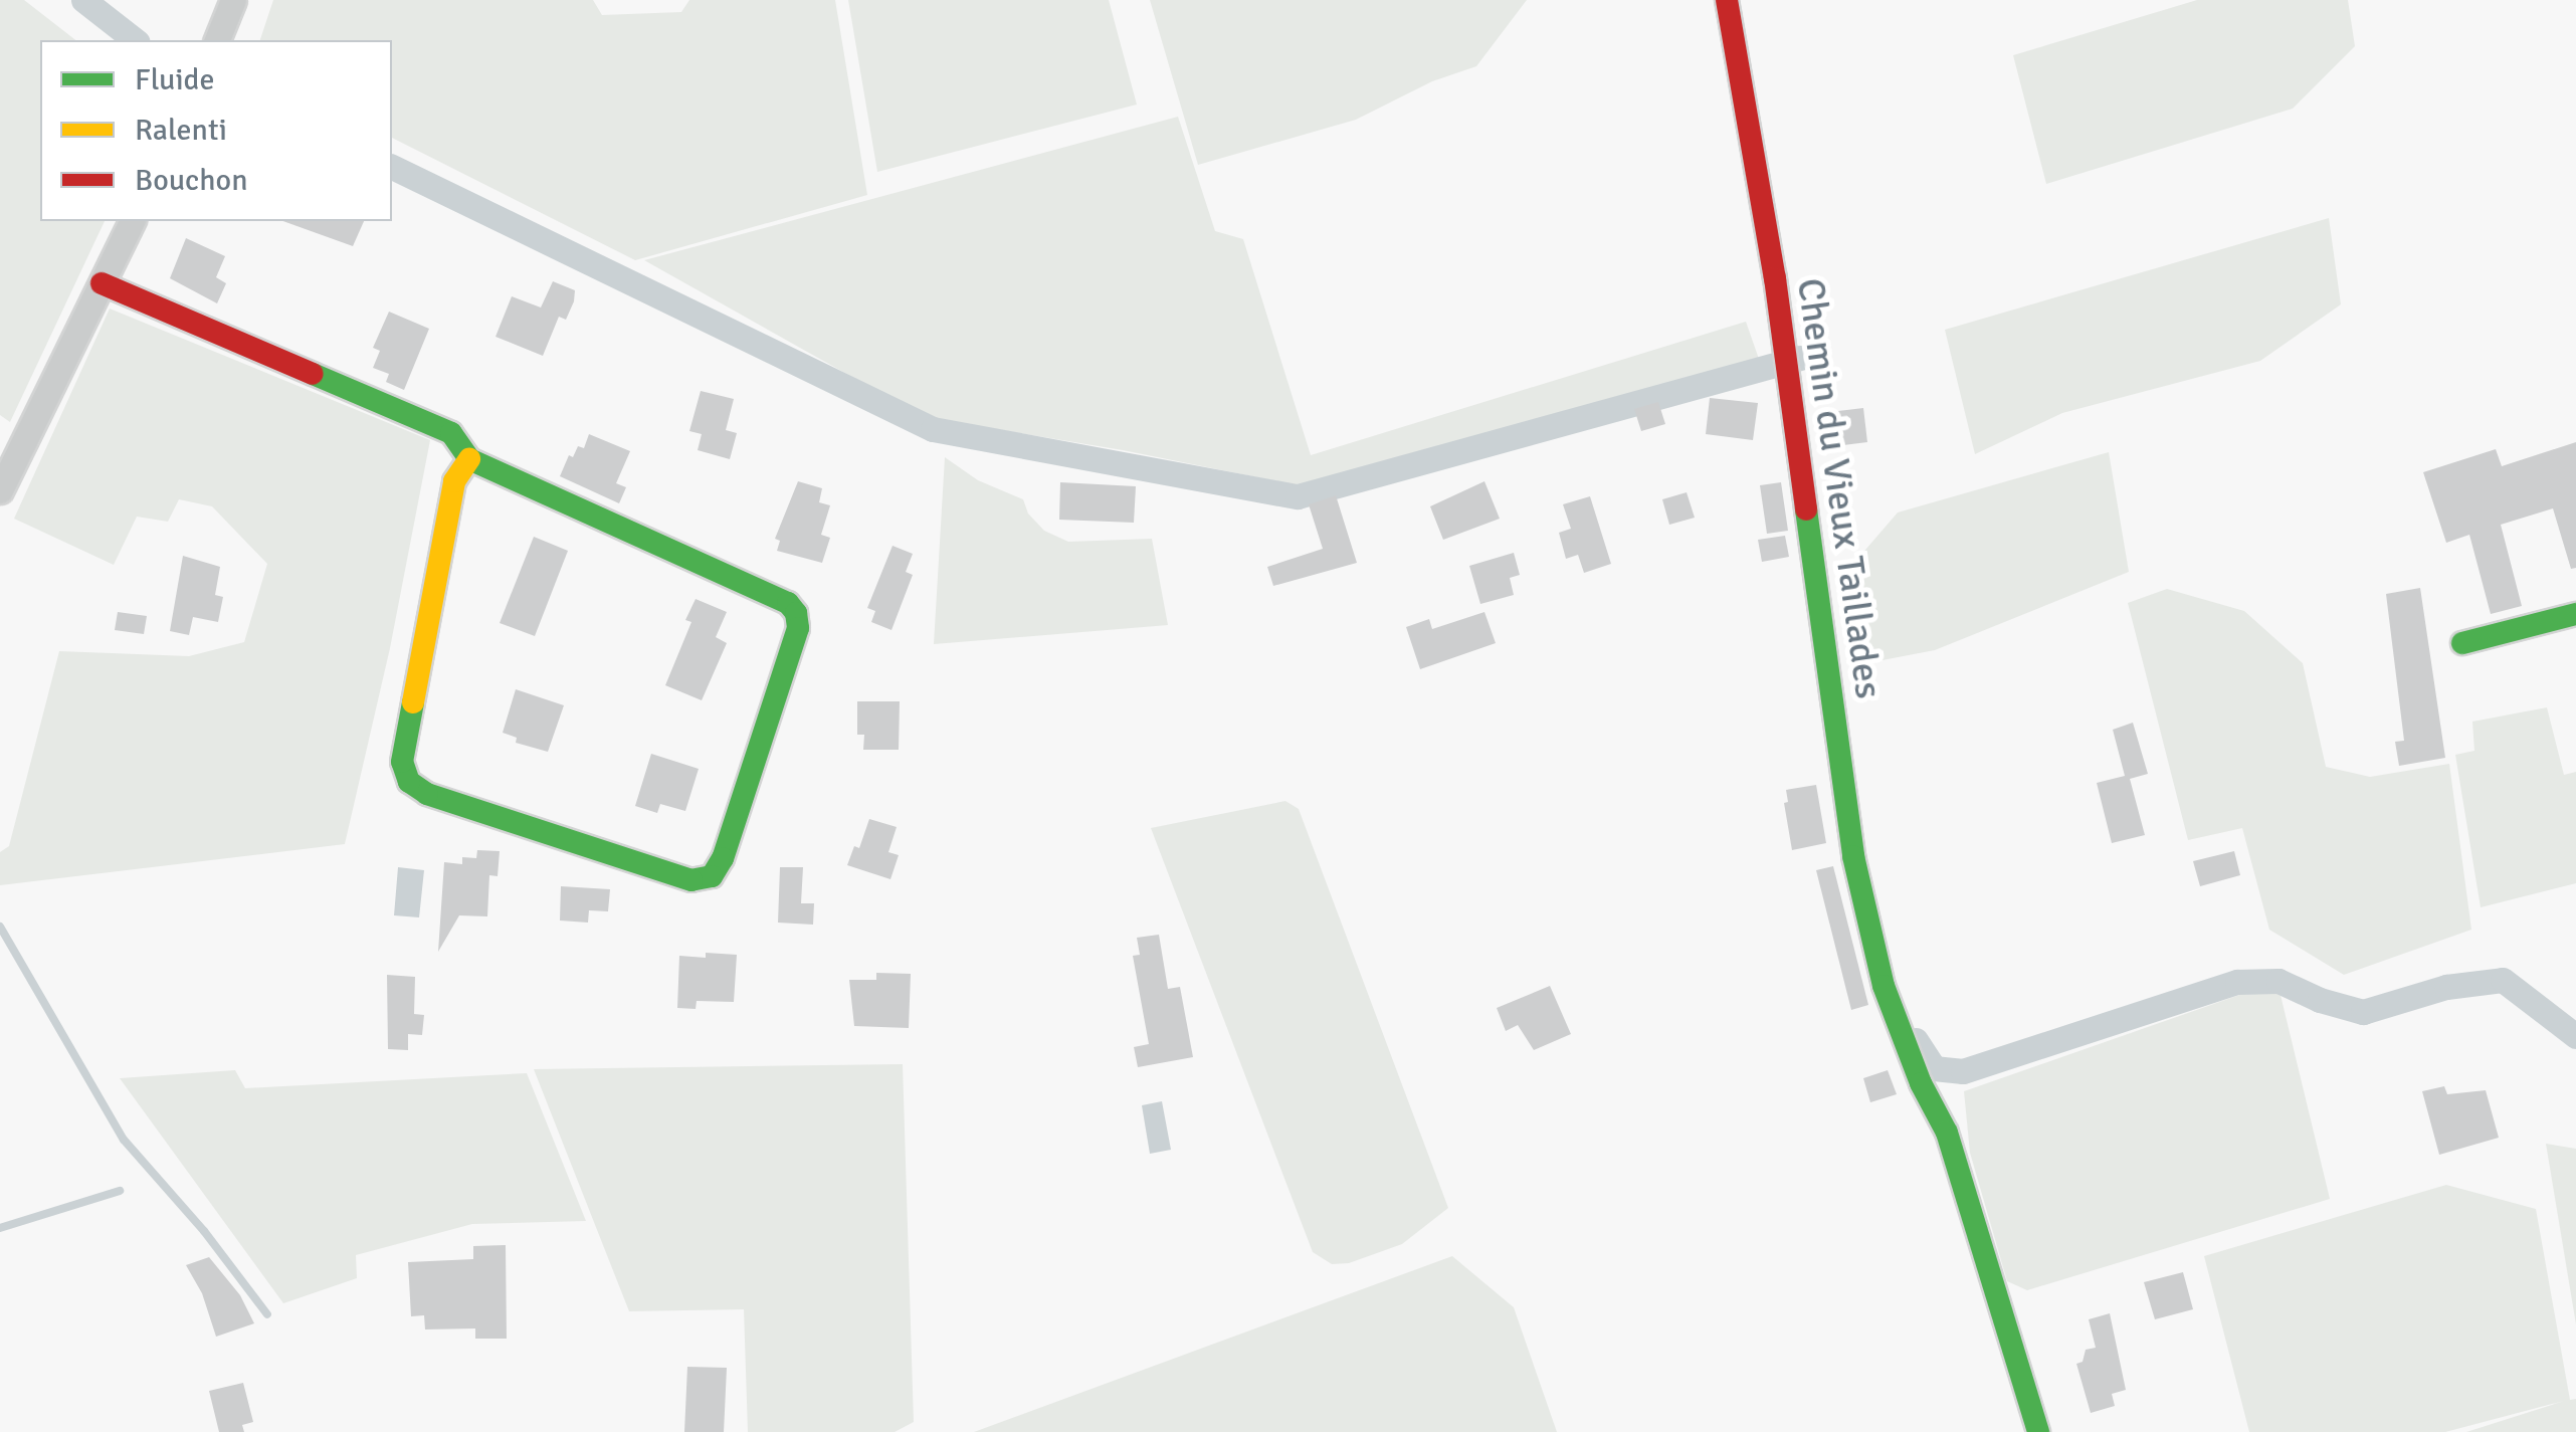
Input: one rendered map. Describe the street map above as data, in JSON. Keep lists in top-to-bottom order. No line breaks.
{"streets":{"street":["Chemin du Vieux Taillades"]},"legend":["Fluide","Ralenti","Bouchon"]}
